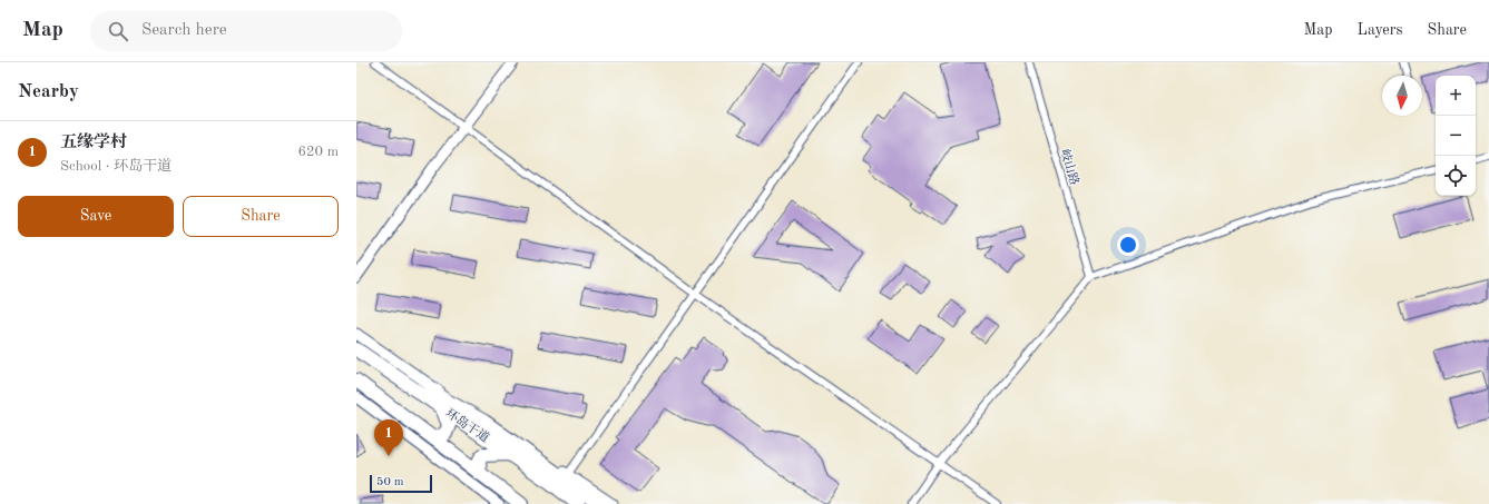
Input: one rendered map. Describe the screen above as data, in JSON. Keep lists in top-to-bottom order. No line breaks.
{"streets":{"highway":["环岛干道"],"street":["岐山路"]},"scale_bar":"50 m","north":"bottom","page":{"header":"Map","search":"Search here","nav":["Map","Layers","Share"],"heading":"Nearby","map_buttons":["+","−"],"list":[{"mark":"1","name":"五缘学村","note":"School · 环岛干道","value":"620 m"}],"buttons":["Save","Share"],"pins":"1","scale":"50 m"}}
